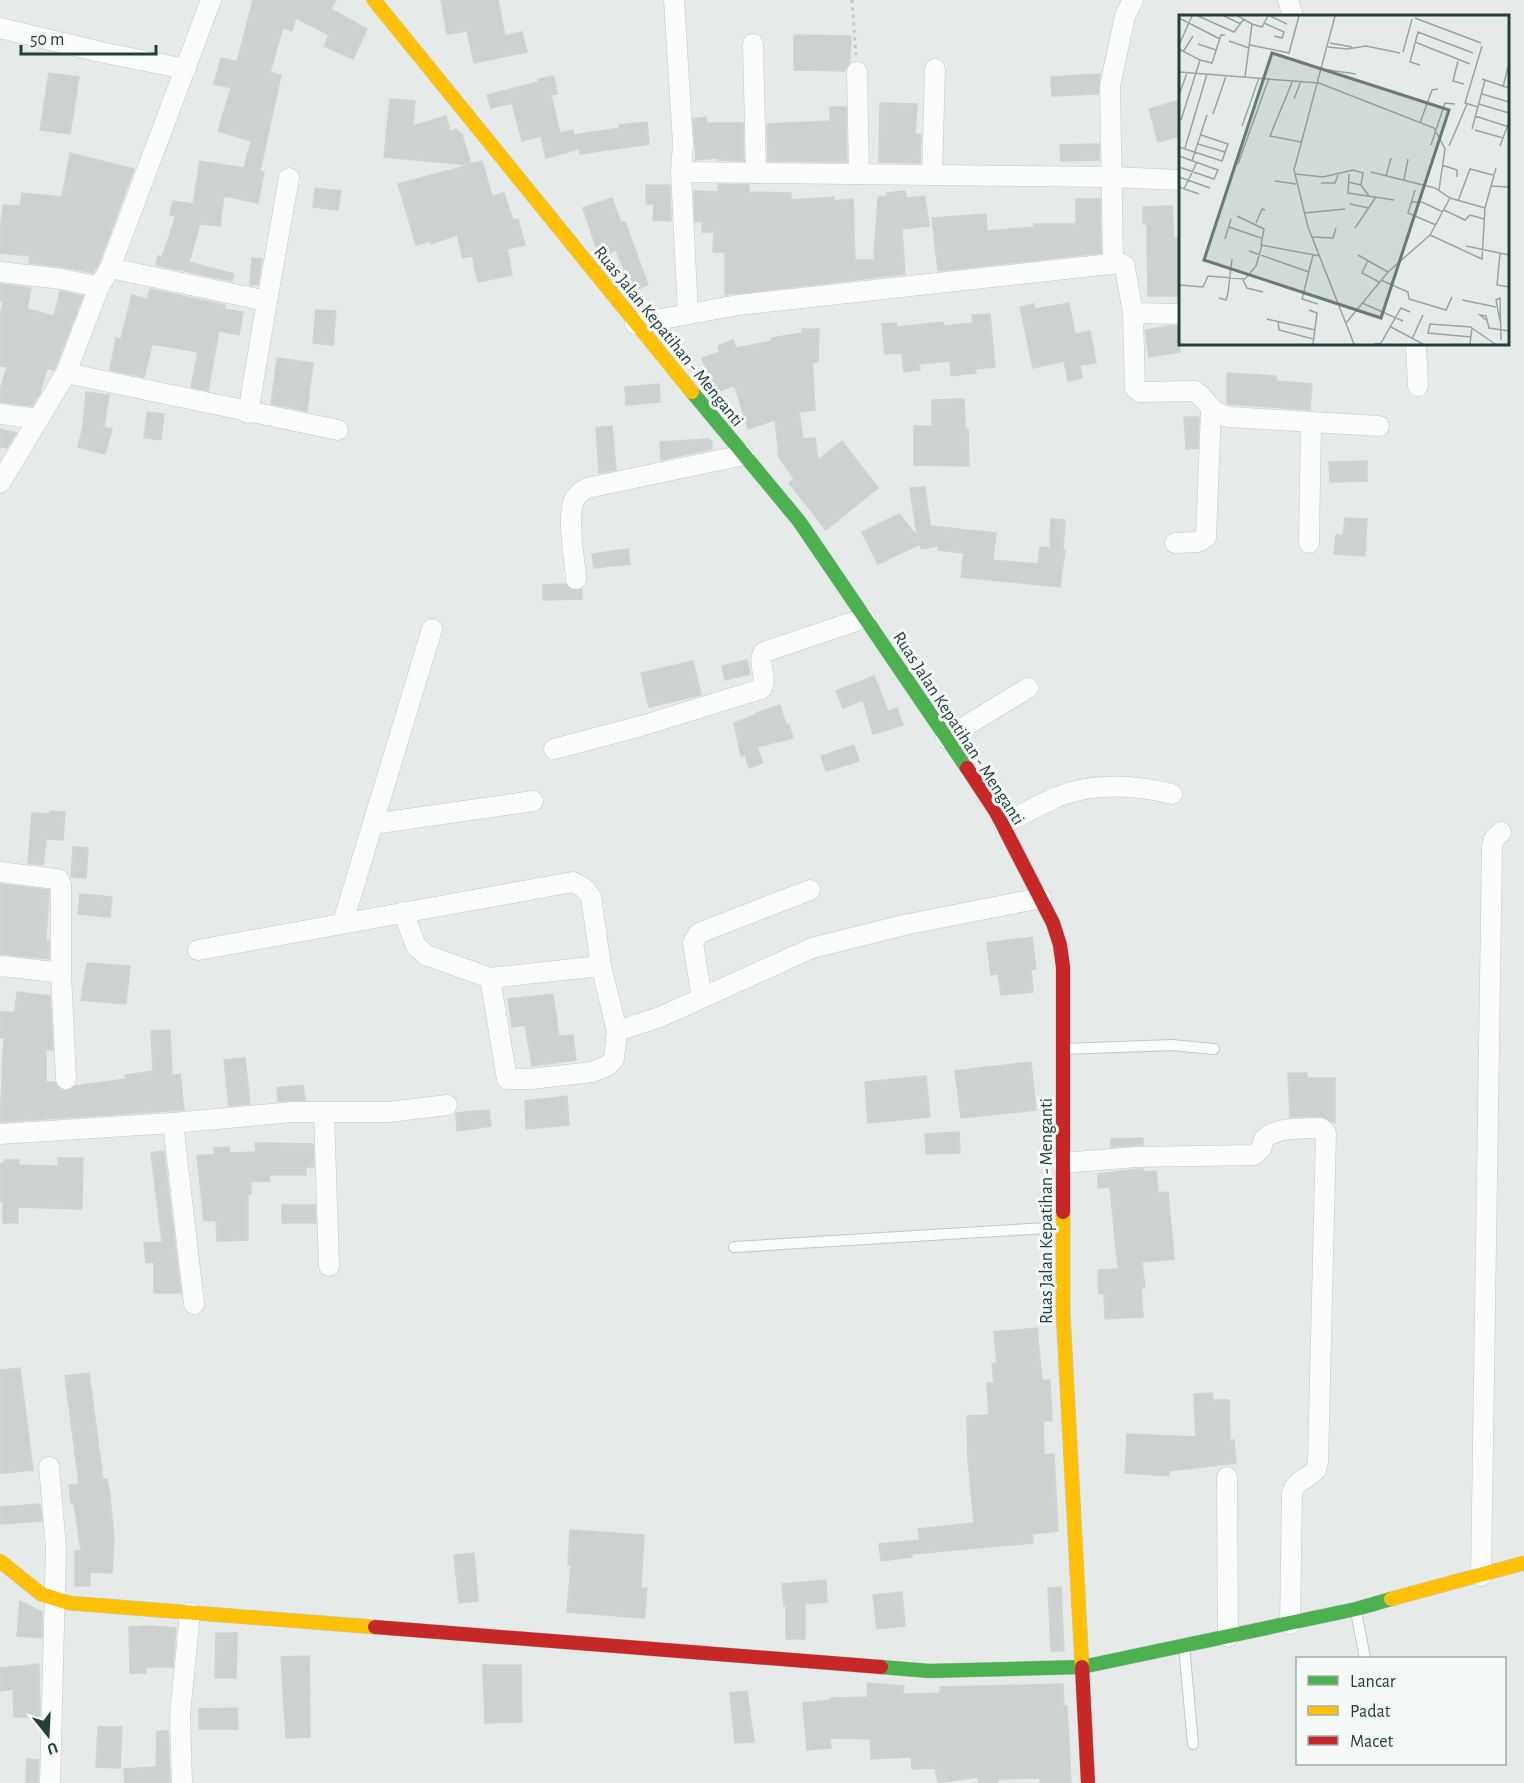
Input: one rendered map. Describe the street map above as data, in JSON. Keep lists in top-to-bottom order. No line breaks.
{"streets":{"main road":["Ruas Jalan Kepatihan - Menganti"]},"legend":["Lancar","Padat","Macet"],"scale_bar":"50 m","north":"bottom"}
